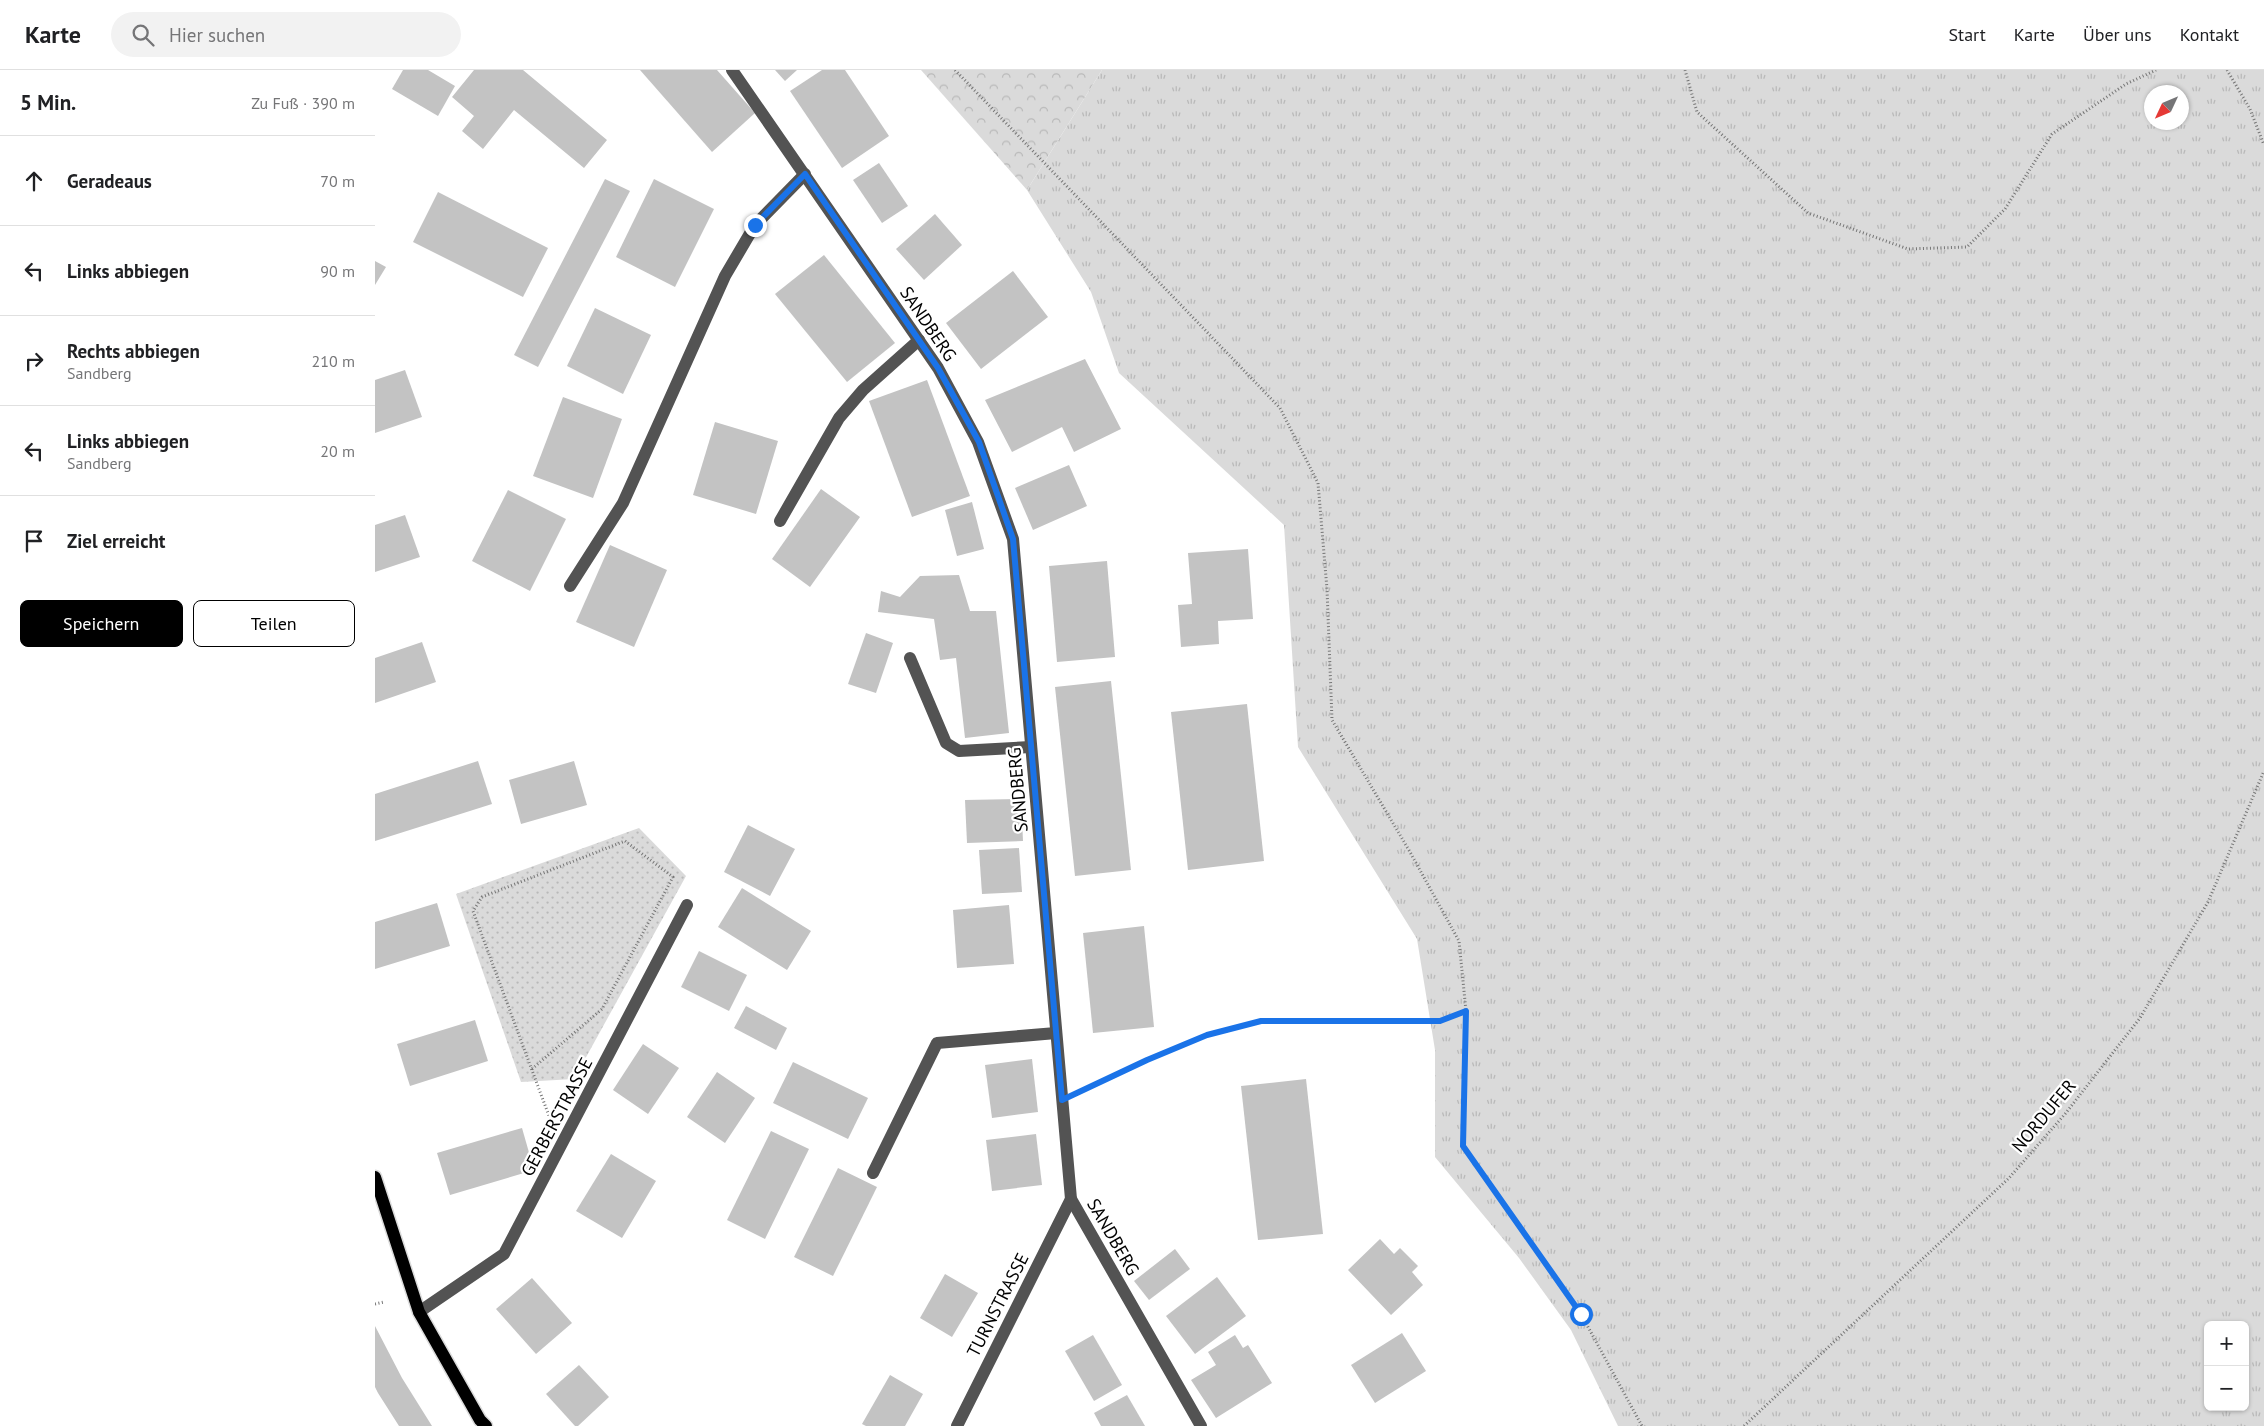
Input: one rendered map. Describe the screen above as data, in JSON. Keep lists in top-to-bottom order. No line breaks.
{"streets":{"street":["SANDBERG","GERBERSTRASSE","TURNSTRASSE"],"path":["NORDUFER"]},"crossings":[["SANDBERG","TURNSTRASSE"]],"north":"bottom left","page":{"header":"Karte","search":"Hier suchen","nav":["Start","Karte","Über uns","Kontakt"],"heading":["5 Min.","Zu Fuß · 390 m"],"list":[["Geradeaus","70 m"],["Links abbiegen","90 m"],["Rechts abbiegen","Sandberg","210 m"],["Links abbiegen","Sandberg","20 m"],"Ziel erreicht"],"buttons":["Speichern","Teilen"],"map_buttons":["+","−"]}}
